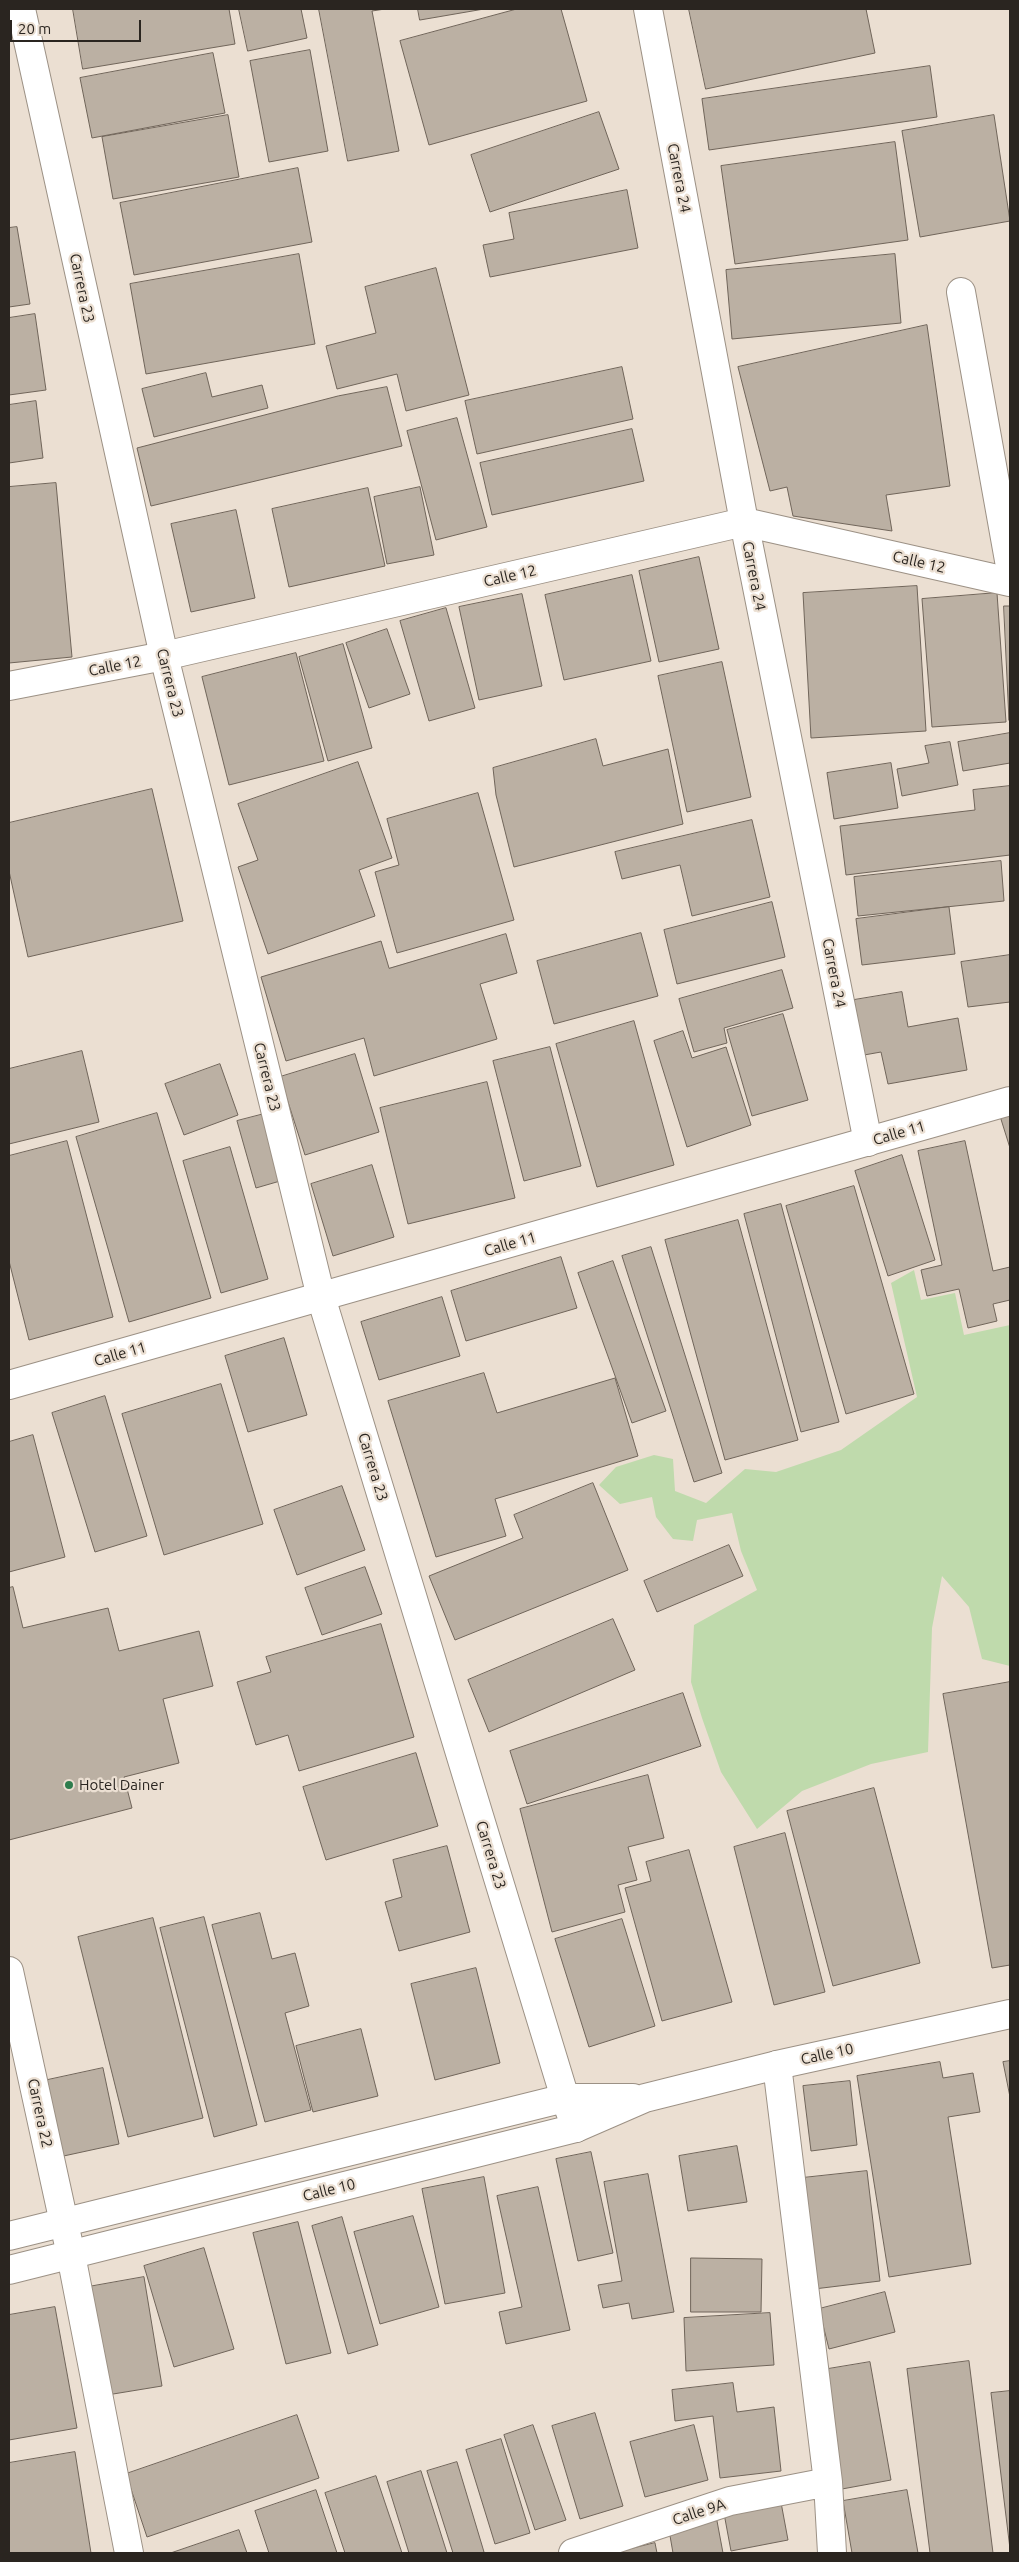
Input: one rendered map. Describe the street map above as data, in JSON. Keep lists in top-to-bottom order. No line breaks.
{"streets":{"street":["Carrera 24","Carrera 23","Calle 12","Calle 11","Calle 10","Carrera 22","Calle 9A"]},"crossings":[["Carrera 24","Calle 12"],["Carrera 24","Calle 11"],["Carrera 23","Calle 12"],["Carrera 23","Calle 11"],["Carrera 23","Calle 10"],["Calle 10","Carrera 22"]],"places":["Hotel Dainer"],"scale_bar":"20 m"}
